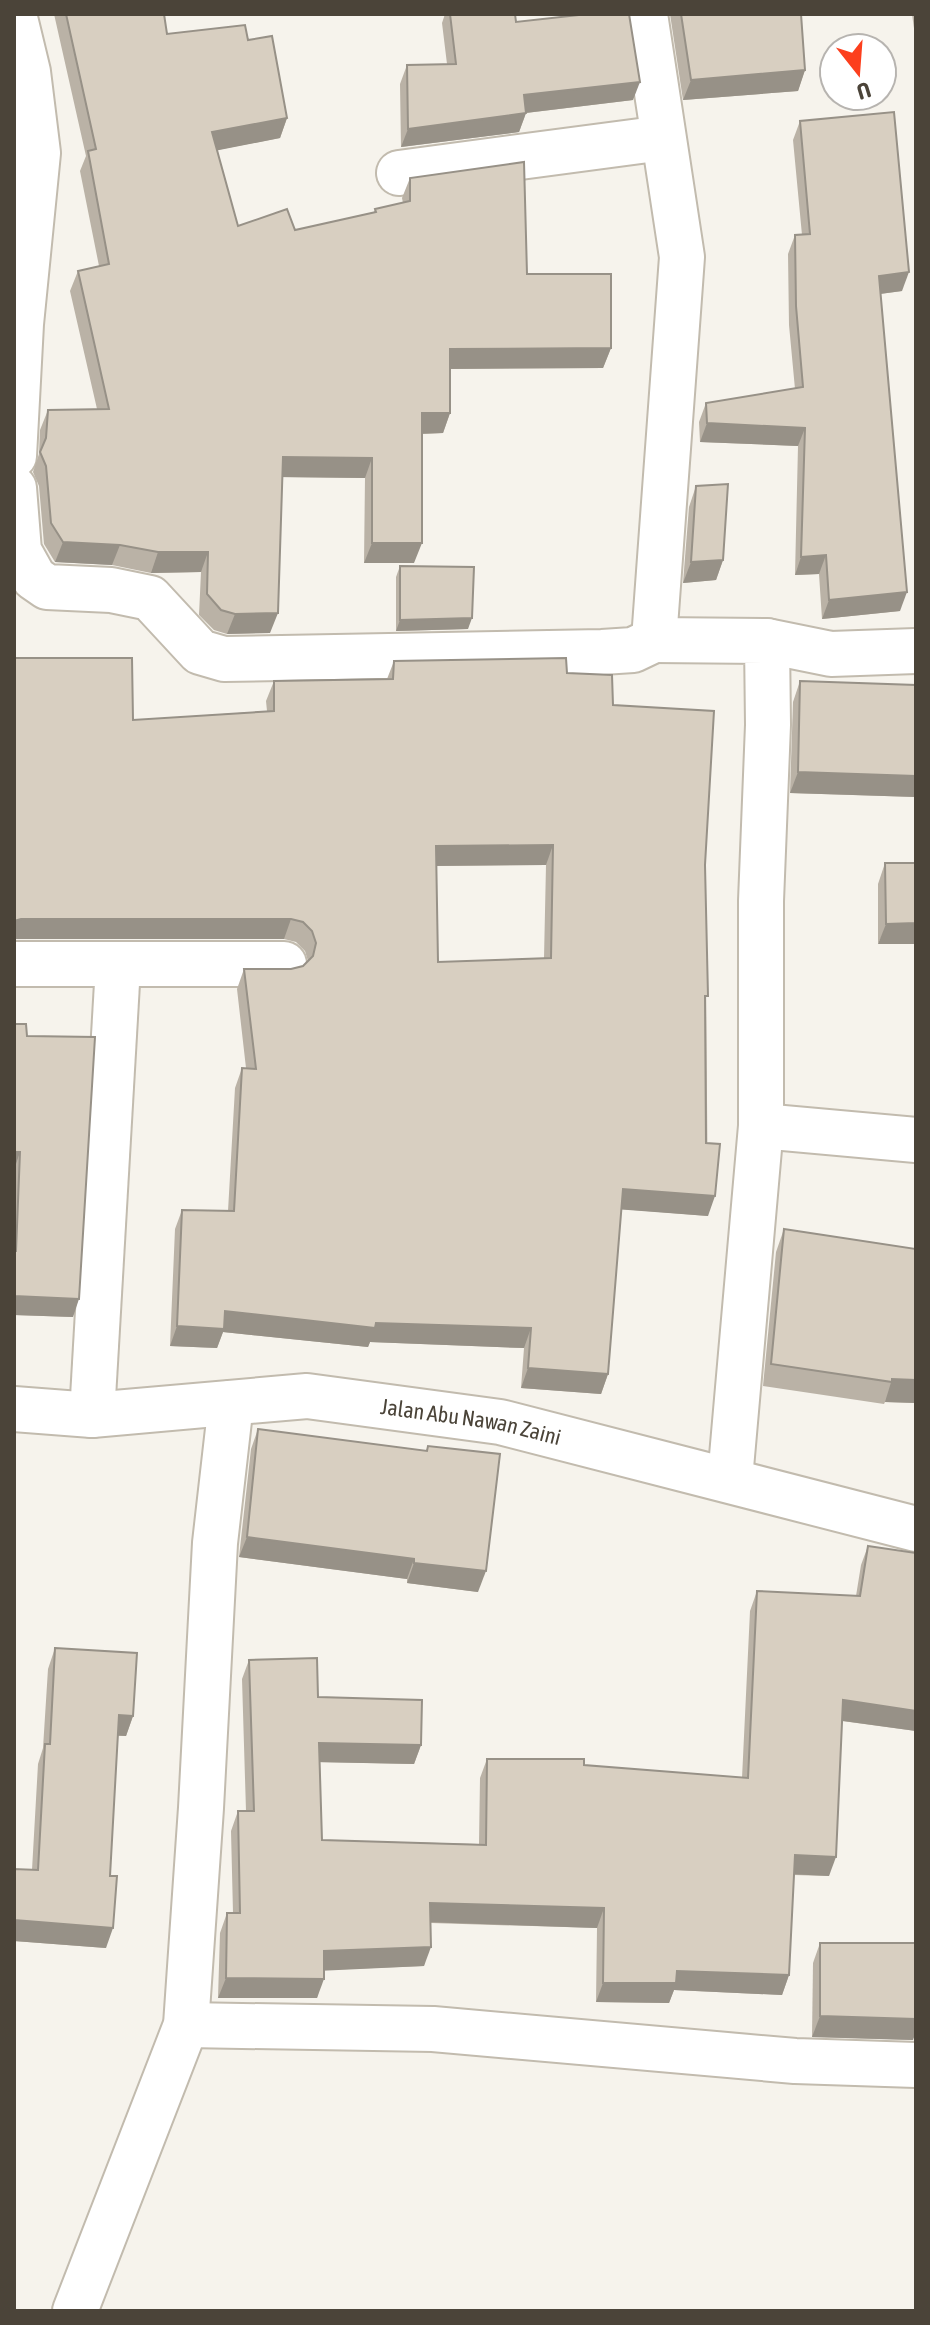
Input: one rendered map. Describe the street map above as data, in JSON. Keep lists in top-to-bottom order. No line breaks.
{"streets":{"street":["Jalan Abu Nawan Zaini"]},"north":"bottom"}
